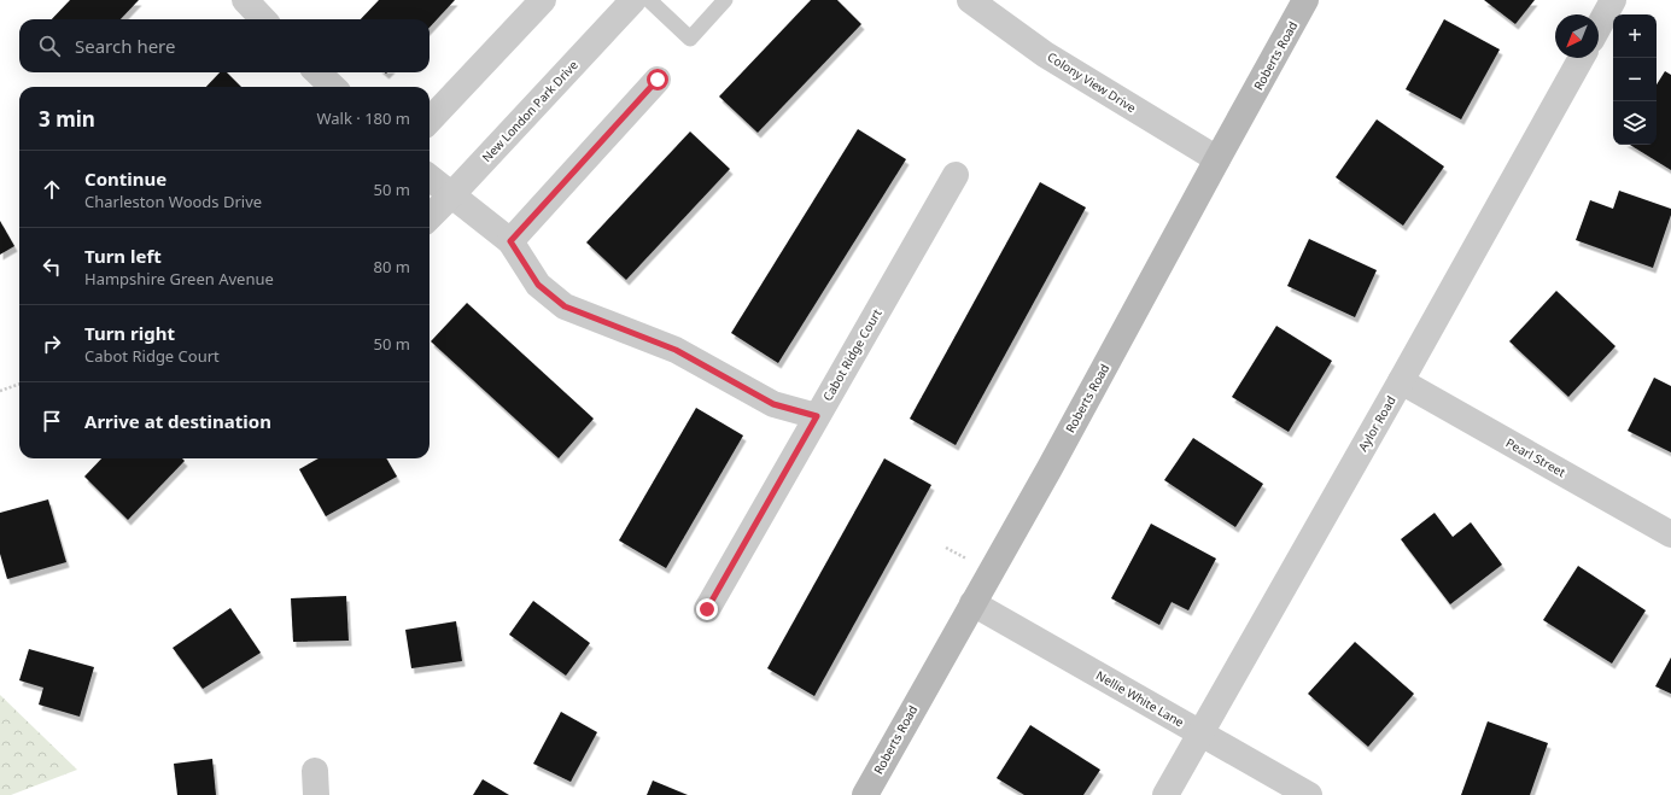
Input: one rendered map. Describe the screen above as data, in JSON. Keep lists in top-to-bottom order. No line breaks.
{"streets":{"main road":["Roberts Road"],"street":["Colony View Drive","New London Park Drive","Cabot Ridge Court","Aylor Road","Pearl Street","Nellie White Lane"]},"crossings":[["Roberts Road","Colony View Drive"],["Roberts Road","Nellie White Lane"],["Aylor Road","Pearl Street"],["Aylor Road","Nellie White Lane"]],"north":"bottom left","page":{"map_buttons":["+","−"],"search":"Search here","heading":["3 min","Walk · 180 m"],"list":[["Continue","Charleston Woods Drive","50 m"],["Turn left","Hampshire Green Avenue","80 m"],["Turn right","Cabot Ridge Court","50 m"],"Arrive at destination"]}}
